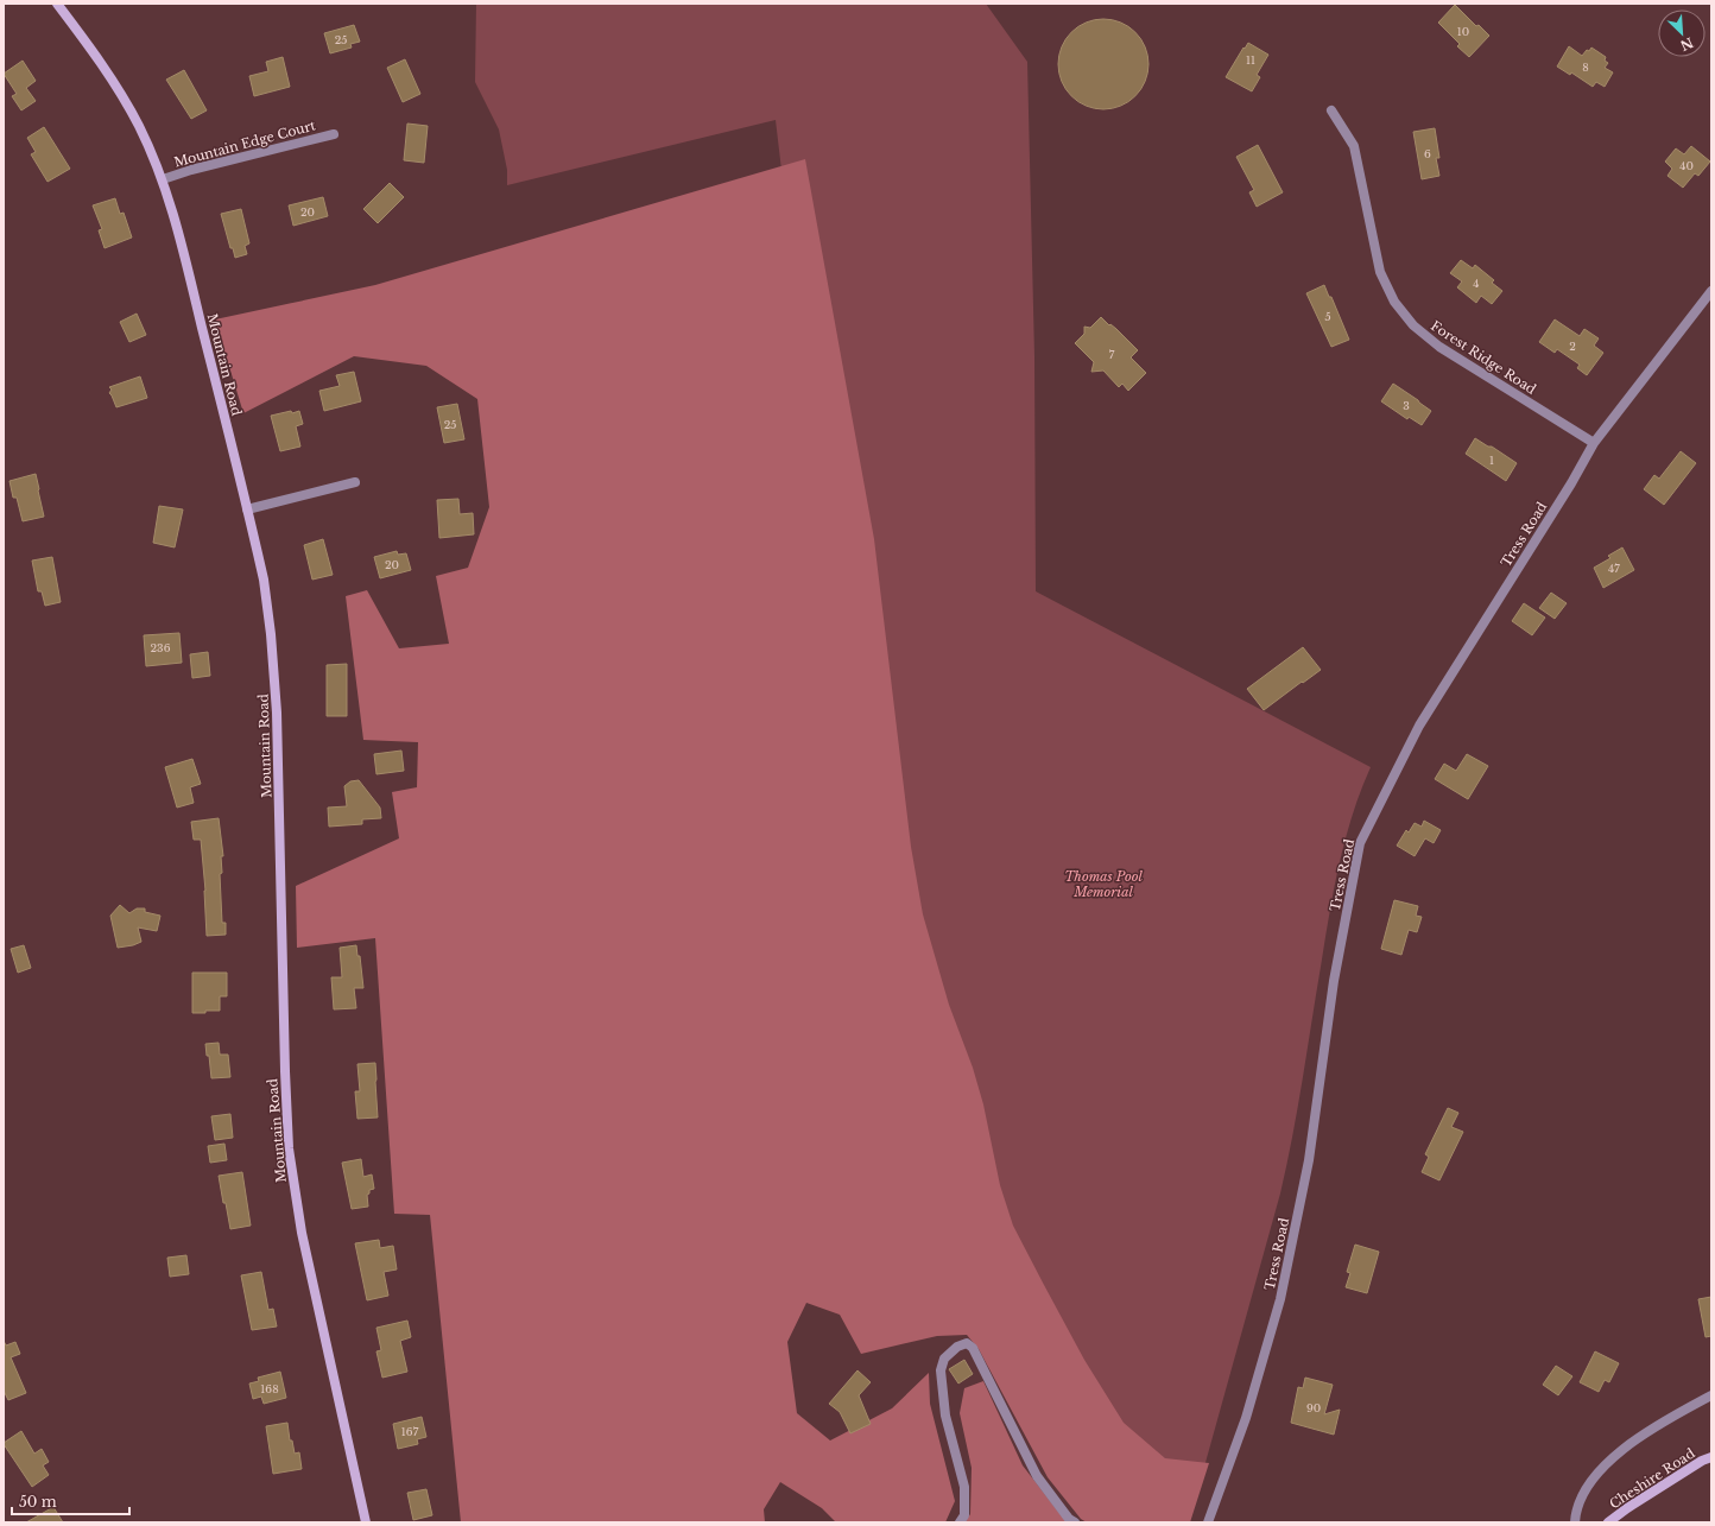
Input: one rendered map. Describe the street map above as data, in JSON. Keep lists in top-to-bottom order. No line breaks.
{"streets":{"main road":["Mountain Road","Cheshire Road"],"street":["Mountain Edge Court","Forest Ridge Road","Tress Road"]},"crossings":[["Mountain Edge Court","Mountain Road"],["Forest Ridge Road","Tress Road"]],"parks":["Thomas Pool Memorial"],"house_numbers":["10","25","11","8","6","40","20","4","5","2","7","3","25","1","20","47","236","168","90","167"],"scale_bar":"50 m","north":"bottom right"}
